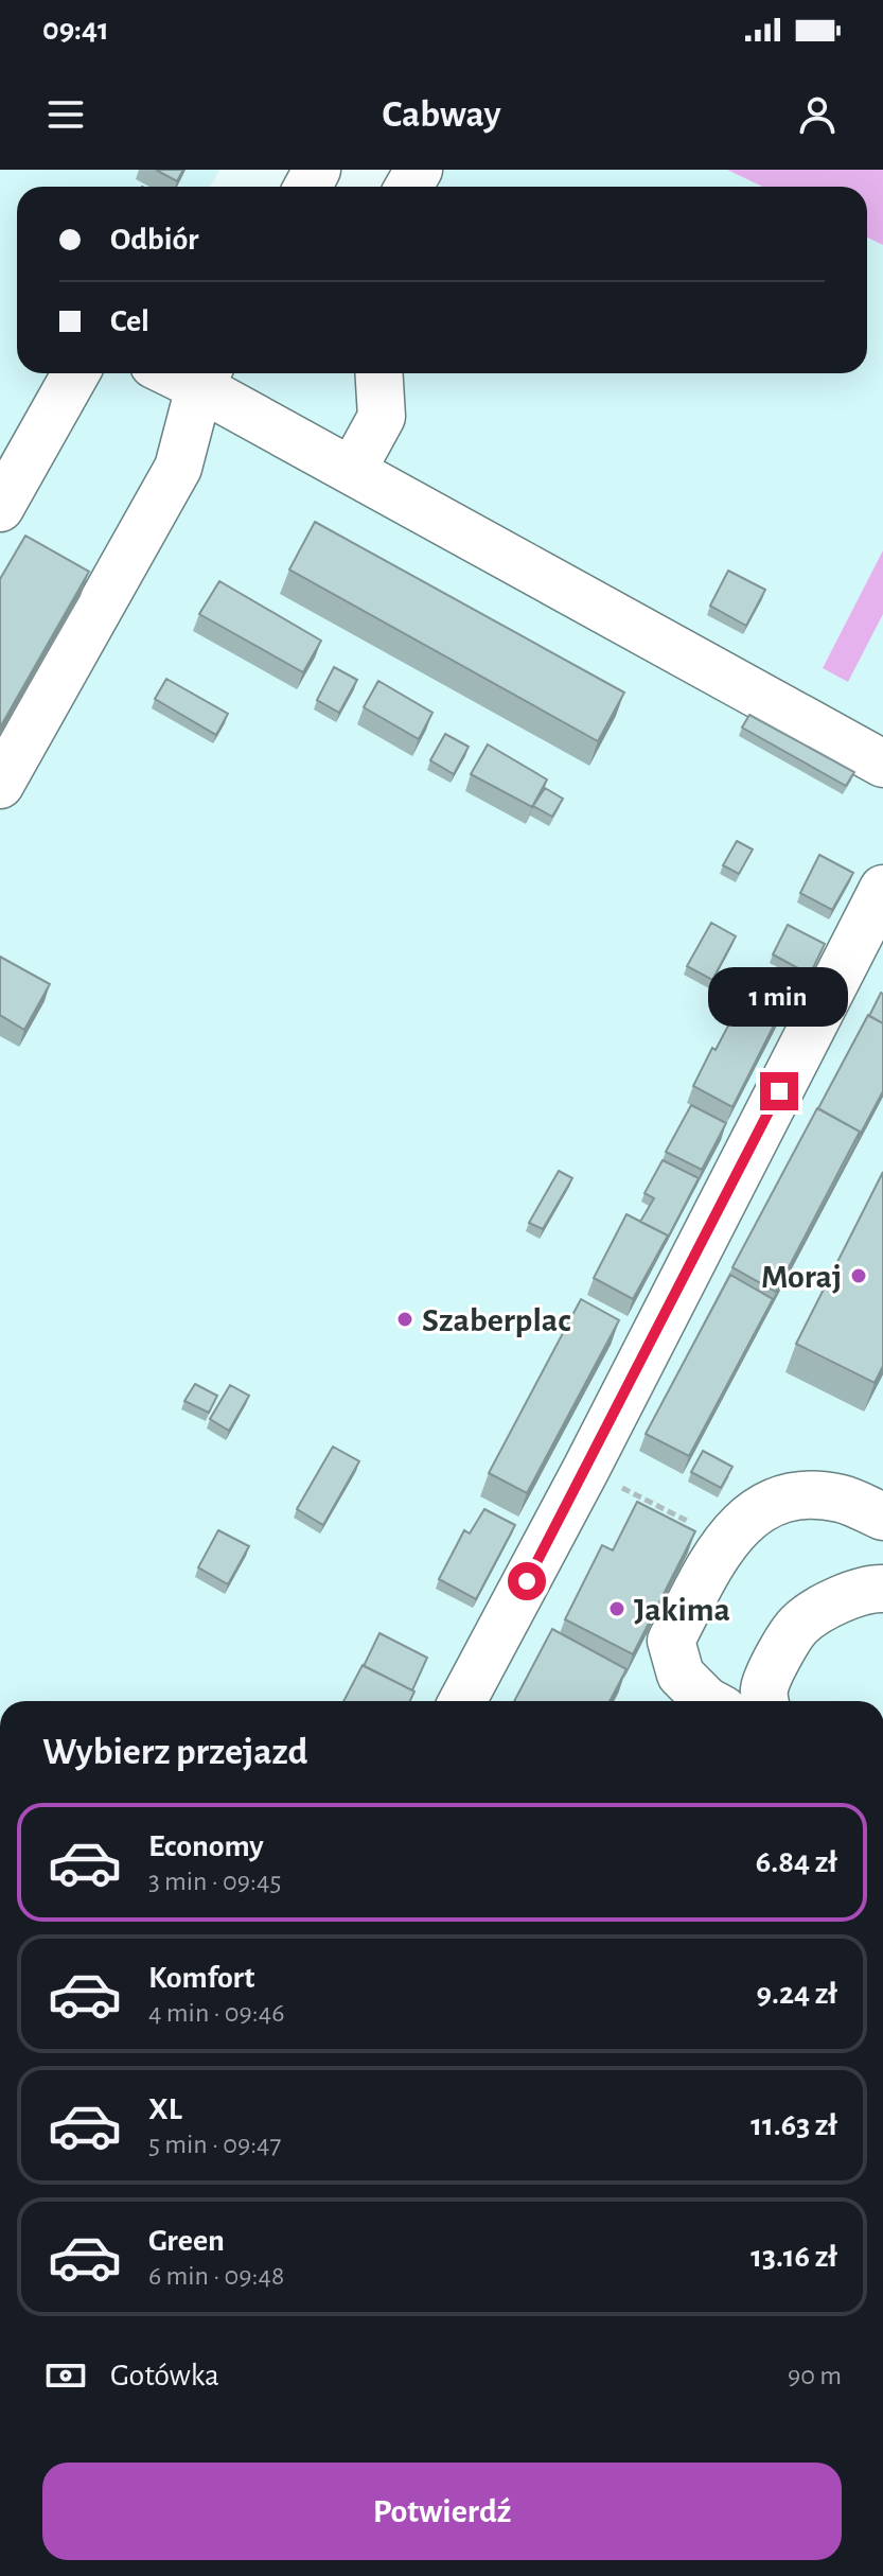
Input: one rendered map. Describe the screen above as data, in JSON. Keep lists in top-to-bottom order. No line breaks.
{"places":["Moraj","Szaberplac","Jakima"],"page":{"status":"09:41","header":"Cabway","banner":["Odbiór","Cel"],"bubble":"1 min","heading":"Wybierz przejazd","list":[{"name":"Economy","note":"3 min · 09:45","value":"6.84 zł"},{"name":"Komfort","note":"4 min · 09:46","value":"9.24 zł"},{"name":"XL","note":"5 min · 09:47","value":"11.63 zł"},{"name":"Green","note":"6 min · 09:48","value":"13.16 zł"}],"pay":["Gotówka","90 m"],"buttons":"Potwierdź"}}
